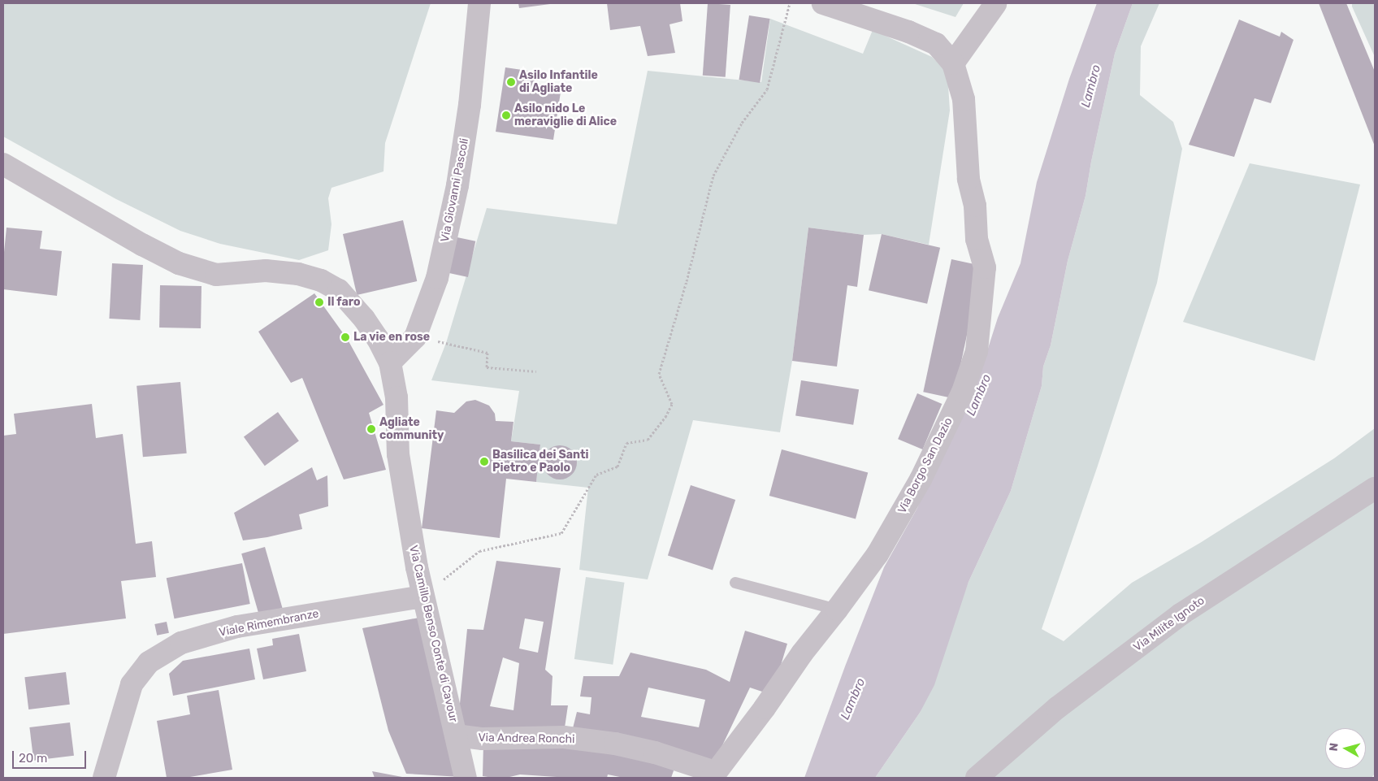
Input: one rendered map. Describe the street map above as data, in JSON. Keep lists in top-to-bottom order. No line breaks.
{"streets":{"street":["Via Giovanni Pascoli","Via Borgo San Dazio","Viale Rimembranze","Via Milite Ignoto","Via Camillo Benso Conte di Cavour","Via Andrea Ronchi"]},"crossings":[["Via Giovanni Pascoli","Via Camillo Benso Conte di Cavour"],["Via Borgo San Dazio","Via Andrea Ronchi"],["Viale Rimembranze","Via Camillo Benso Conte di Cavour"],["Via Camillo Benso Conte di Cavour","Via Andrea Ronchi"]],"water":["Lambro"],"places":["Asilo Infantile di Agliate","Asilo nido Le meraviglie di Alice","Il faro","La vie en rose","Agliate community","Basilica dei Santi Pietro e Paolo"],"scale_bar":"20 m","north":"left"}
